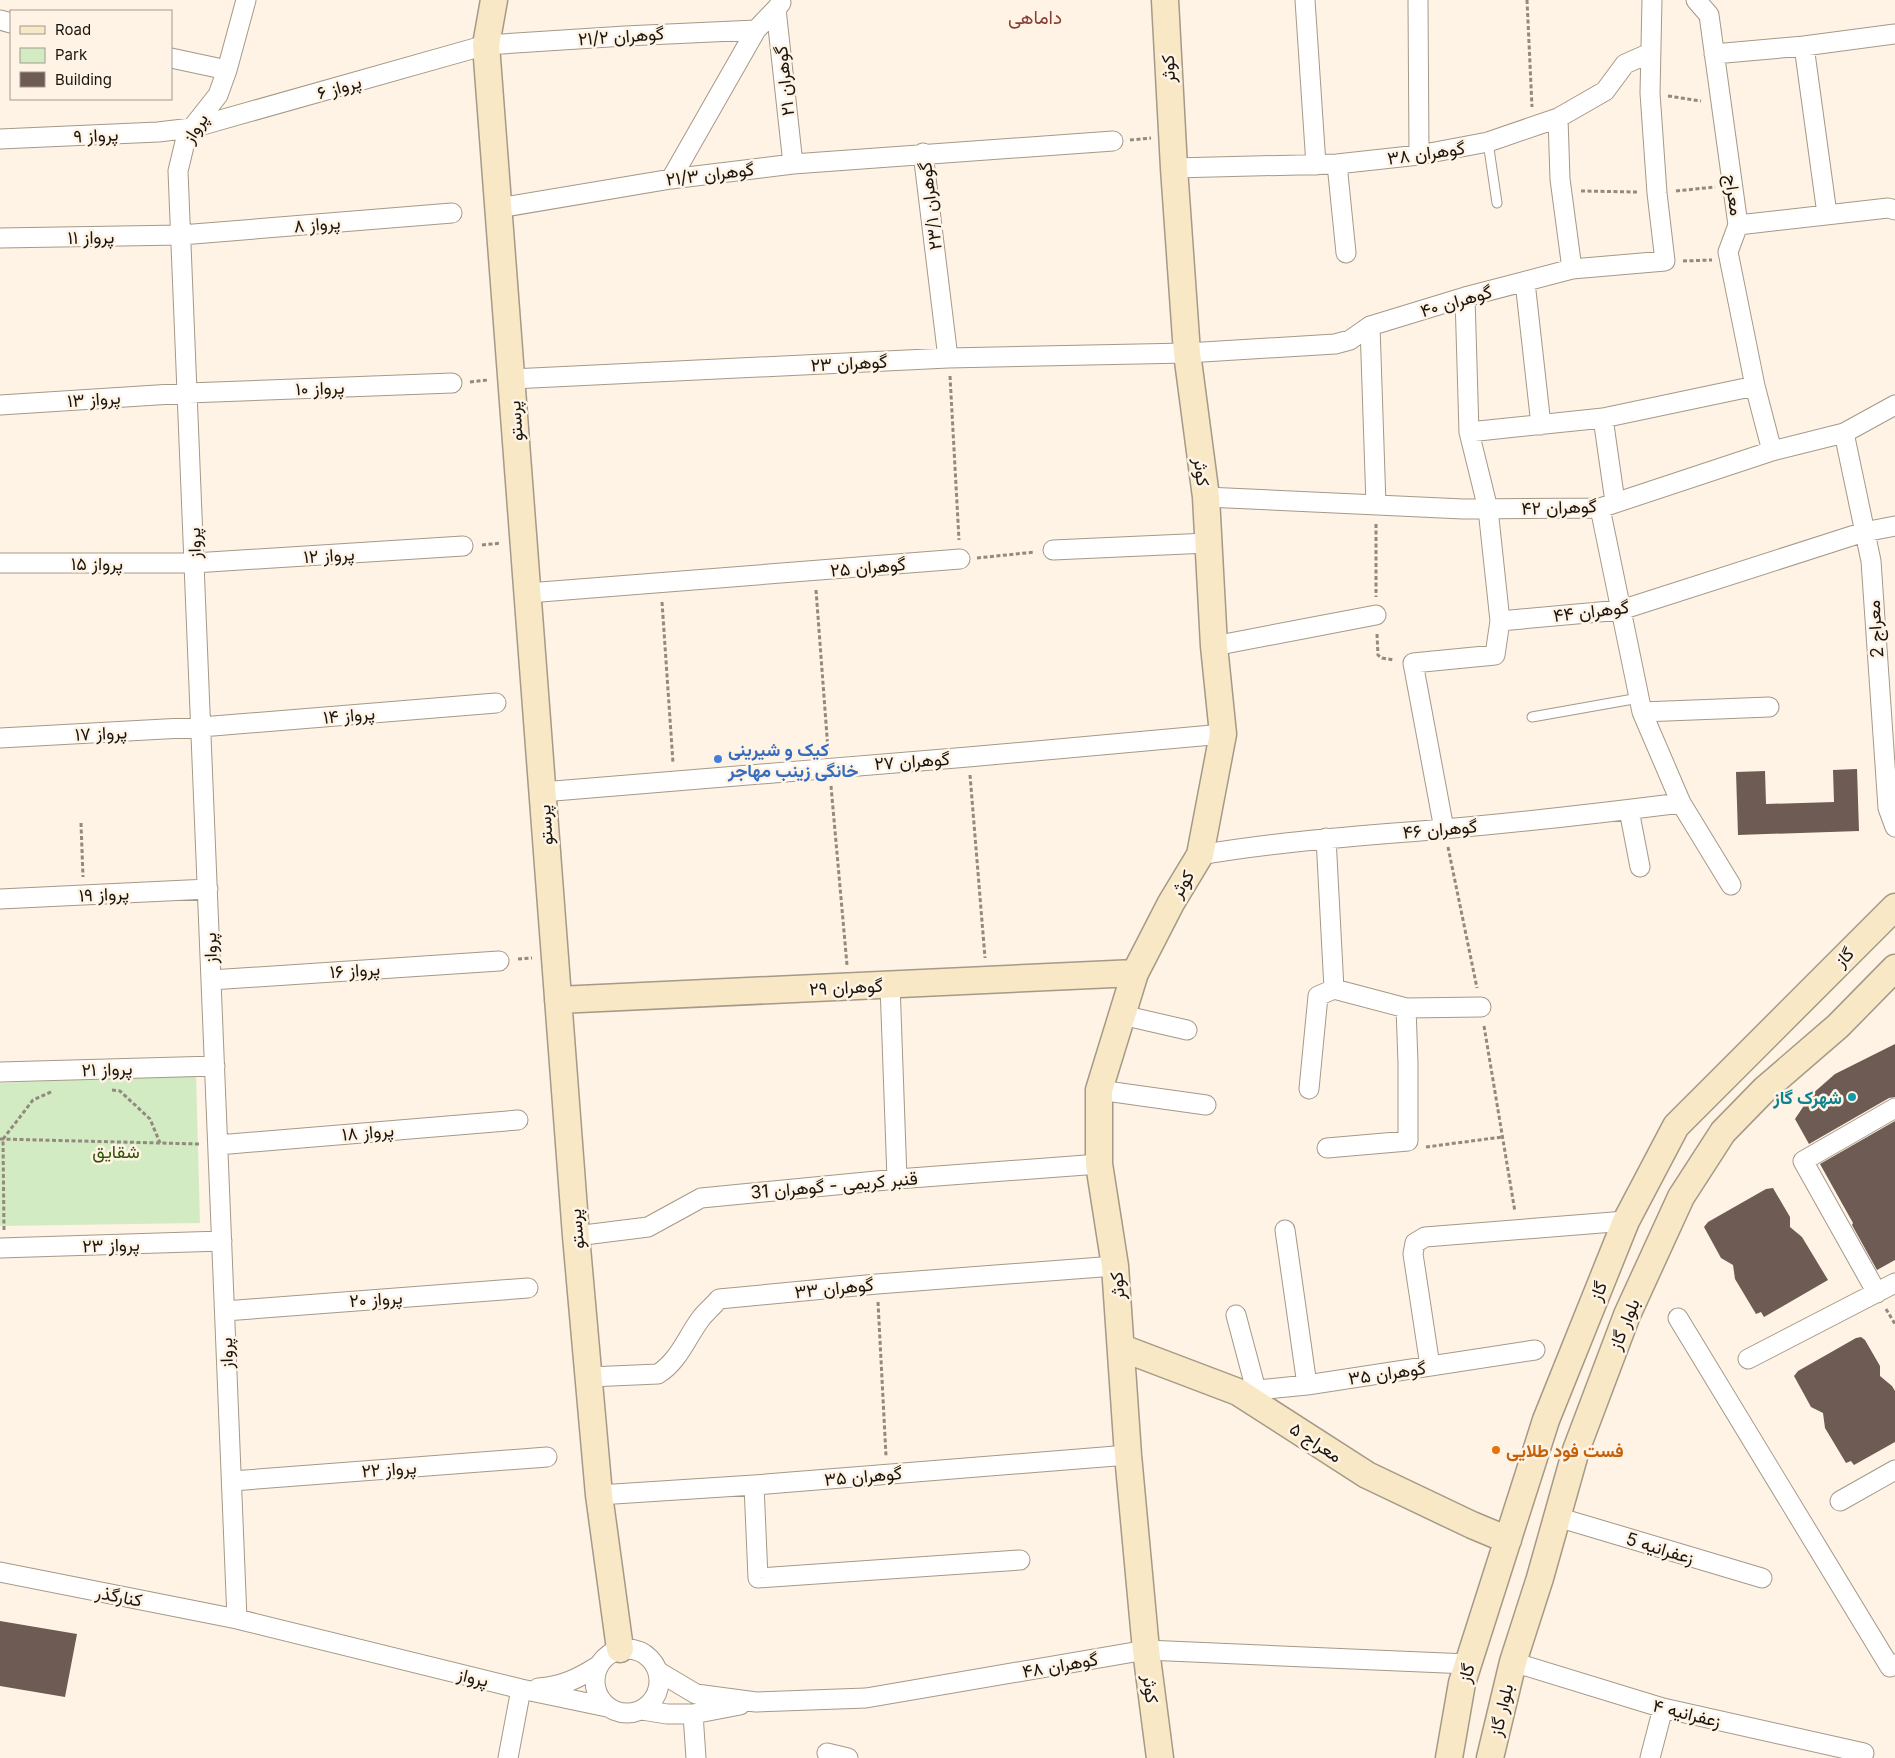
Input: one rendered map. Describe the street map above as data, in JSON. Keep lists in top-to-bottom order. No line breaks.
{"streets":{"street":["گوهران ۲۱/۲","کوثر","گوهران ۲۱","پرواز ۶","پرواز","پرواز ۹","گوهران ۳۸","گوهران ۲۱/۳","معراج","گوهران ۲۳/۱","پرواز ۸","پرواز ۱۱","گوهران ۴۰","گوهران ۲۳","پرواز ۱۰","پرواز ۱۳","پرستو","گوهران ۴۲","پرواز ۱۲","پرواز ۱۵","گوهران ۲۵","گوهران ۴۴","معراج 2","پرواز ۱۴","پرواز ۱۷","گوهران ۲۷","گوهران ۴۶","پرواز ۱۹","گاز","پرواز ۱۶","گوهران ۲۹","پرواز ۲۱","پرواز ۱۸","قنبر کریمی - گوهران 31","پرواز ۲۳","گوهران ۳۳","پرواز ۲۰","بلوار گاز","گوهران ۳۵","معراج ۵","پرواز ۲۲","5 زعفرانیه","کنارگذر","گوهران ۴۸","زعفرانیه ۴"]},"crossings":[["گوهران ۲۱/۲","پرواز ۶"],["گوهران ۲۱/۲","پرستو"],["کوثر","گوهران ۳۸"],["کوثر","گوهران ۴۰"],["کوثر","گوهران ۲۳"],["کوثر","گوهران ۴۲"],["کوثر","گوهران ۲۷"],["کوثر","گوهران ۴۶"],["کوثر","گوهران ۲۹"],["کوثر","قنبر کریمی - گوهران 31"],["کوثر","گوهران ۳۳"],["کوثر","گوهران ۳۵"],["کوثر","معراج ۵"],["کوثر","گوهران ۴۸"],["گوهران ۲۱","گوهران ۲۱/۳"],["پرواز ۶","پرواز"],["پرواز ۶","پرواز ۹"],["پرواز ۶","پرستو"],["پرواز","پرواز ۹"],["پرواز","پرواز ۸"],["پرواز","پرواز ۱۱"],["پرواز","پرواز ۱۰"],["پرواز","پرواز ۱۳"],["پرواز","پرواز ۱۲"],["پرواز","پرواز ۱۵"],["پرواز","پرواز ۱۴"],["پرواز","پرواز ۱۷"],["پرواز","پرواز ۱۹"],["پرواز","پرواز ۱۶"],["پرواز","پرواز ۲۱"],["پرواز","پرواز ۱۸"],["پرواز","پرواز ۲۳"],["پرواز","پرواز ۲۰"],["پرواز","پرواز ۲۲"],["پرواز","کنارگذر"],["گوهران ۲۱/۳","گوهران ۲۳/۱"],["گوهران ۲۱/۳","پرستو"],["معراج","گوهران ۴۲"],["گوهران ۲۳/۱","گوهران ۲۳"],["پرواز ۸","پرواز ۱۱"],["گوهران ۴۰","گوهران ۲۳"],["گوهران ۲۳","پرستو"],["پرواز ۱۰","پرواز ۱۳"],["پرستو","گوهران ۲۵"],["پرستو","گوهران ۲۷"],["پرستو","گوهران ۲۹"],["پرستو","قنبر کریمی - گوهران 31"],["پرستو","گوهران ۳۳"],["پرستو","گوهران ۳۵"],["پرستو","گوهران ۴۸"],["گوهران ۴۲","معراج 2"],["پرواز ۱۲","پرواز ۱۵"],["گوهران ۴۴","معراج 2"],["پرواز ۱۴","پرواز ۱۷"],["گاز","معراج ۵"],["گاز","گوهران ۴۸"],["بلوار گاز","5 زعفرانیه"],["بلوار گاز","زعفرانیه ۴"],["گوهران ۳۵","معراج ۵"]],"districts":["داماهی"],"parks":["شقایق"],"places":["کیک و شیرینی خانگی زینب مهاجر","شهرک گاز","فست فود طلایی"],"legend":["Road","Park","Building"]}
